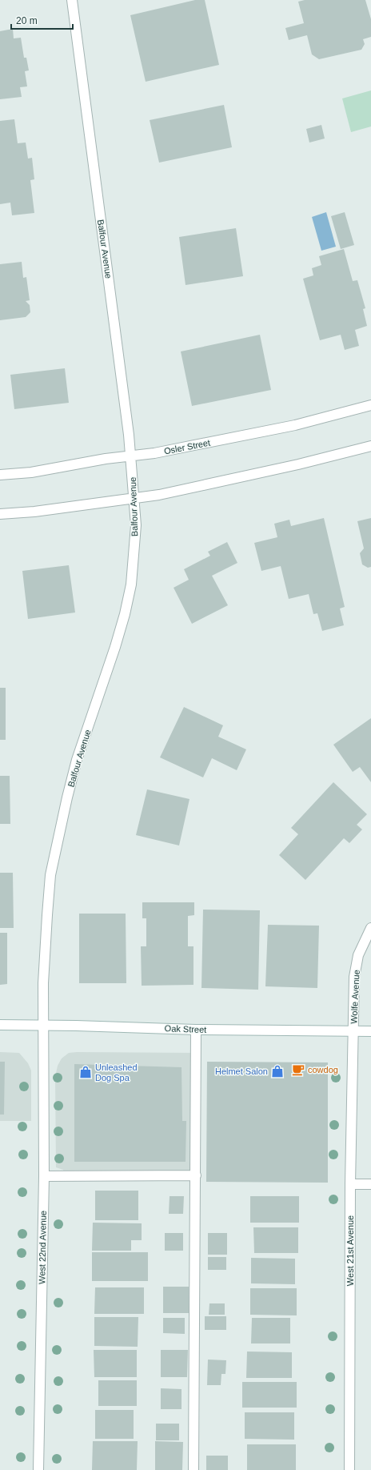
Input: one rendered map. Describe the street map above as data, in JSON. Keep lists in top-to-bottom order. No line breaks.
{"streets":{"street":["Balfour Avenue","Osler Street","Wolfe Avenue","Oak Street","West 22nd Avenue","West 21st Avenue"]},"crossings":[["Balfour Avenue","Osler Street"],["Balfour Avenue","Oak Street"],["Balfour Avenue","West 22nd Avenue"],["Wolfe Avenue","Oak Street"],["Wolfe Avenue","West 21st Avenue"],["Oak Street","West 22nd Avenue"],["Oak Street","West 21st Avenue"]],"places":{"cafe":["cowdog"],"shop":["Helmet Salon","Unleashed Dog Spa"]},"scale_bar":"20 m"}
